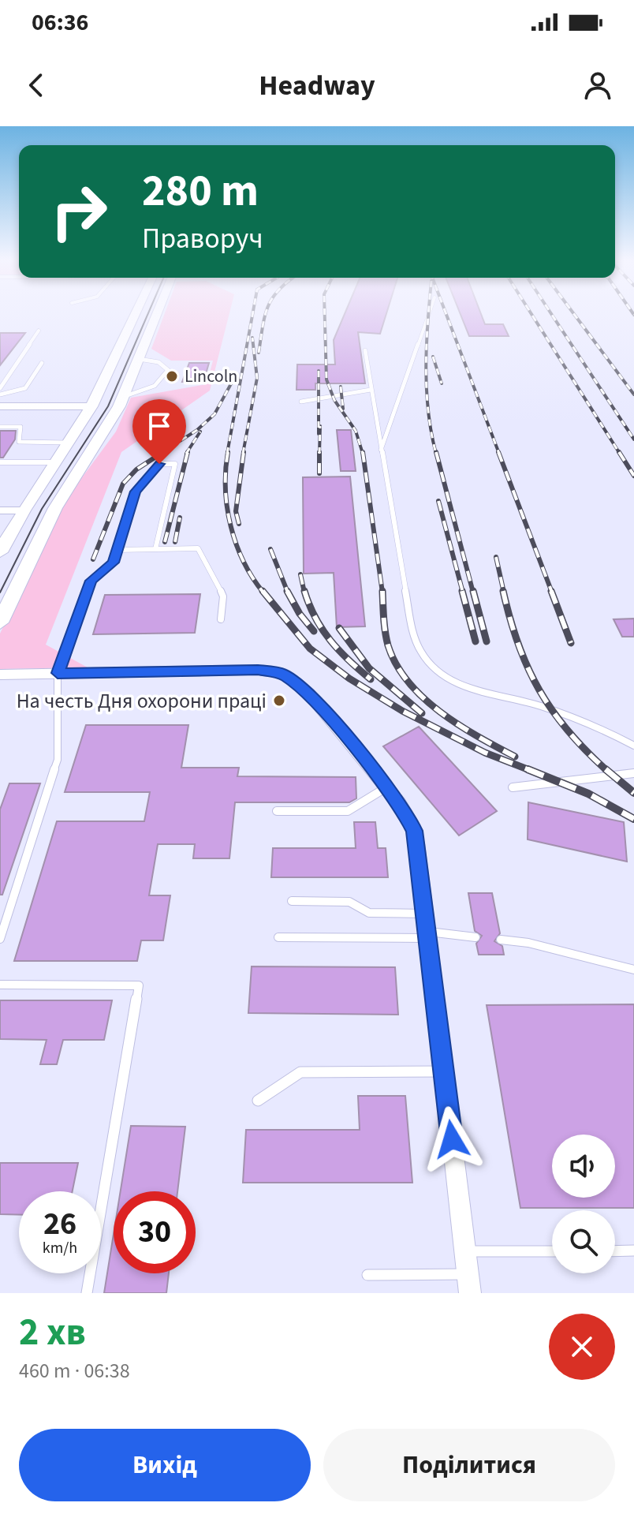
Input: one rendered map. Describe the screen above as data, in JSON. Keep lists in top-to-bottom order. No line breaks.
{"places":["Lincoln","На честь Дня охорони праці"],"page":{"status":"06:36","header":"Headway","turn":["280 m","Праворуч"],"speed":"26 km/h","limit":"30","heading":["2 хв","460 m · 06:38"],"buttons":["Вихід","Поділитися"]}}
